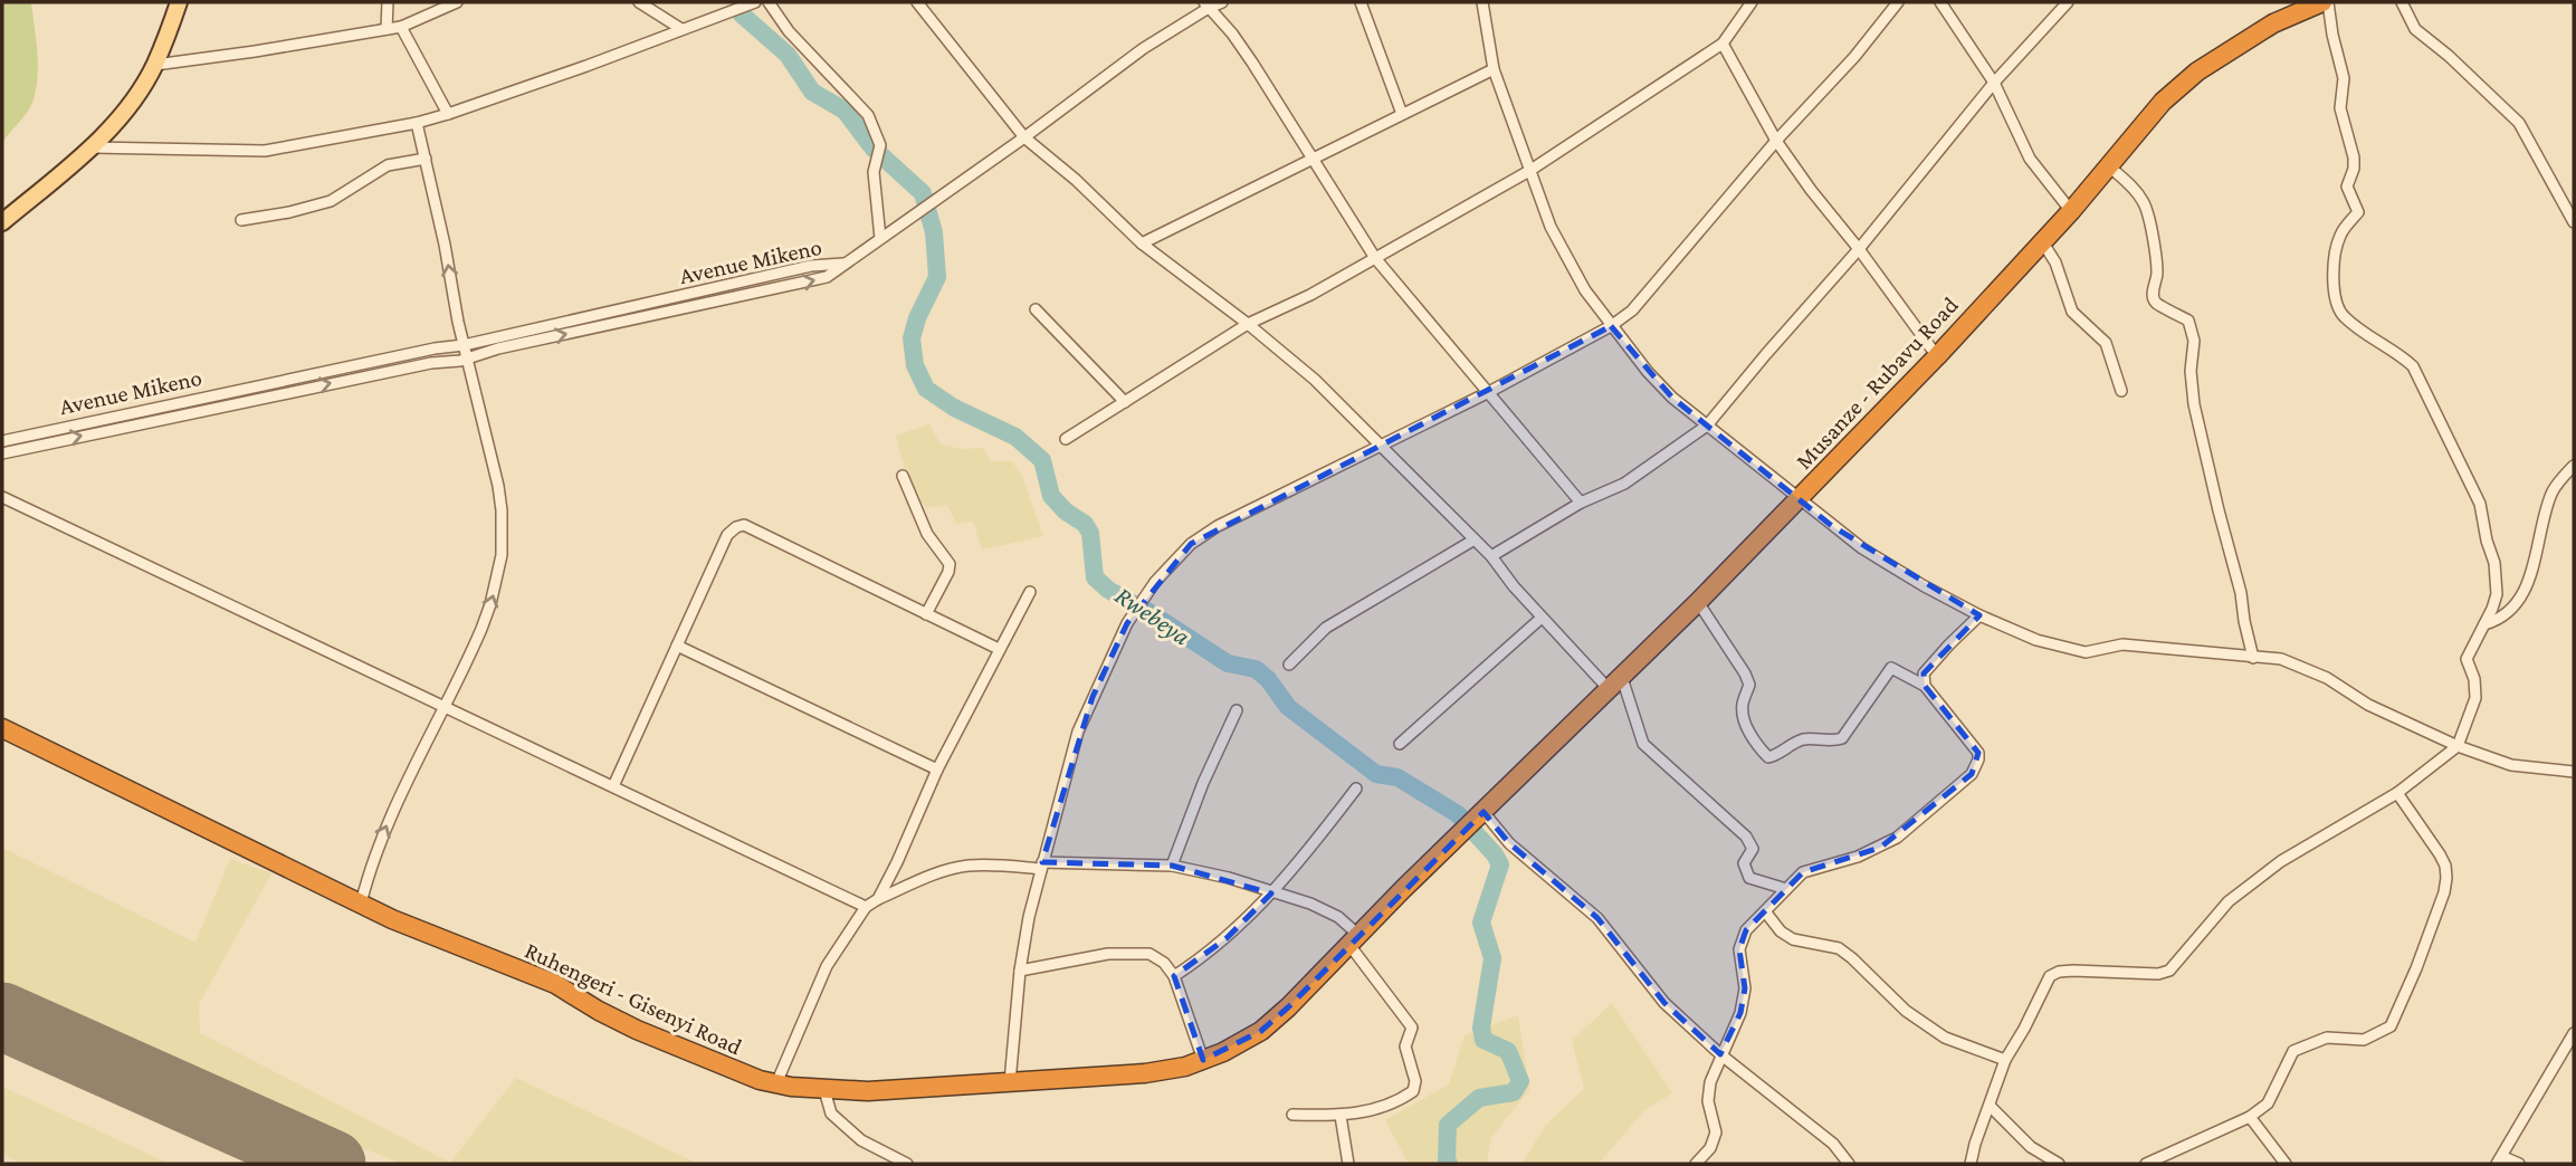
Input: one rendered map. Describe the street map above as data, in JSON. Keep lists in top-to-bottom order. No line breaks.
{"streets":{"highway":["Musanze - Rubavu Road","Ruhengeri - Gisenyi Road"],"street":["Avenue Mikeno"]},"crossings":[["Musanze - Rubavu Road","Ruhengeri - Gisenyi Road"]],"water":["Rwebeya"]}
